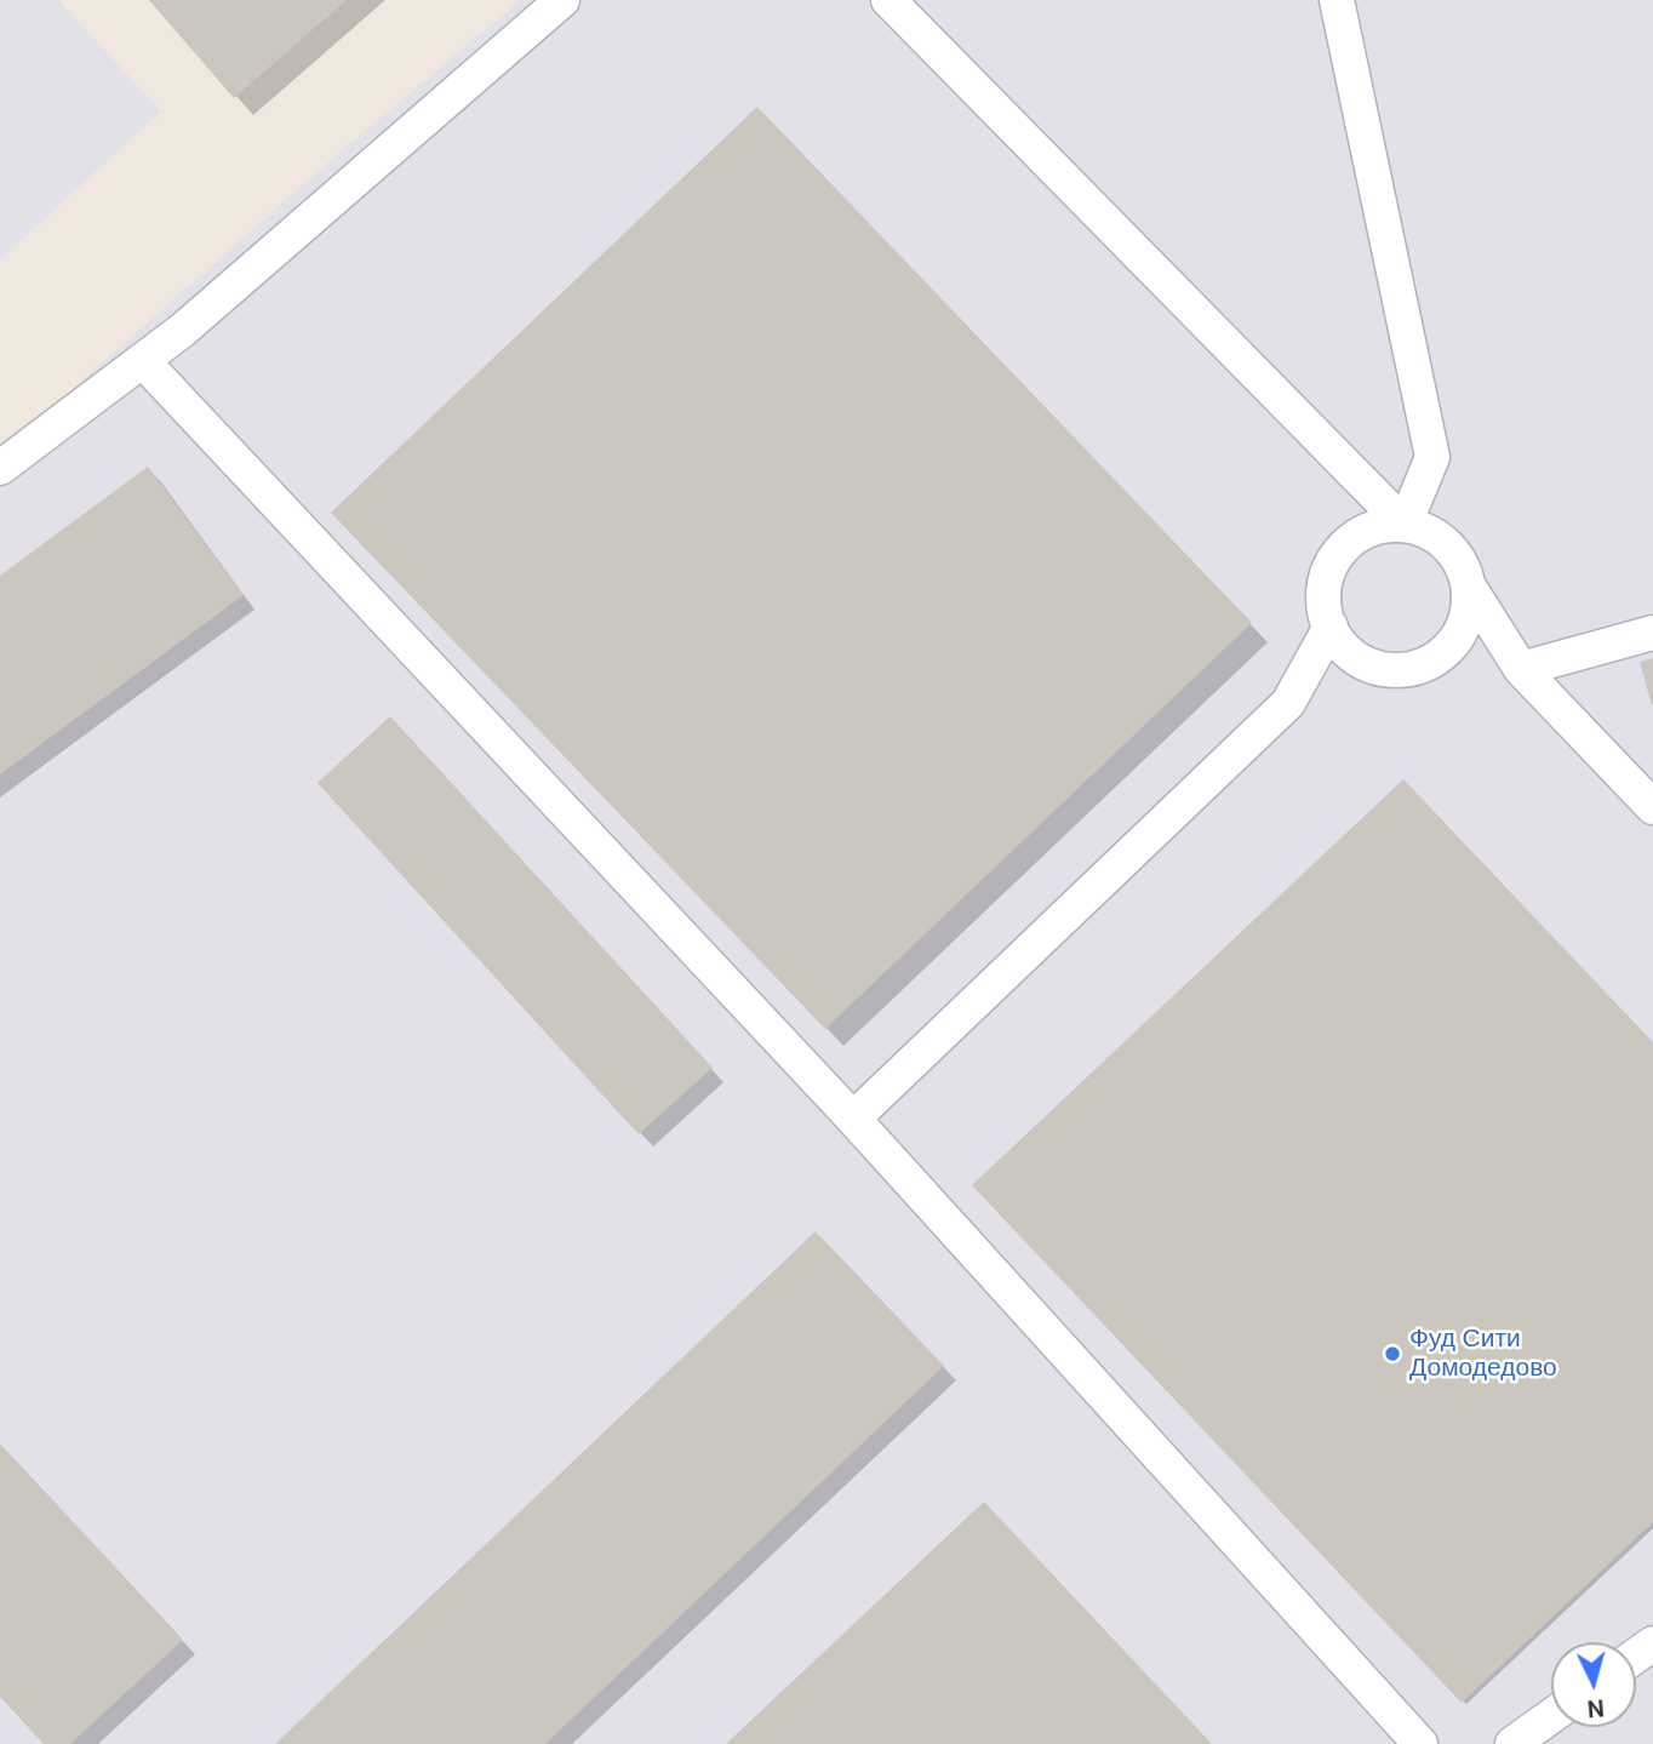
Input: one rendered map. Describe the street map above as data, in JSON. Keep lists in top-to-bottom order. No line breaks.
{"places":["Фуд Сити Домодедово"],"north":"bottom"}
